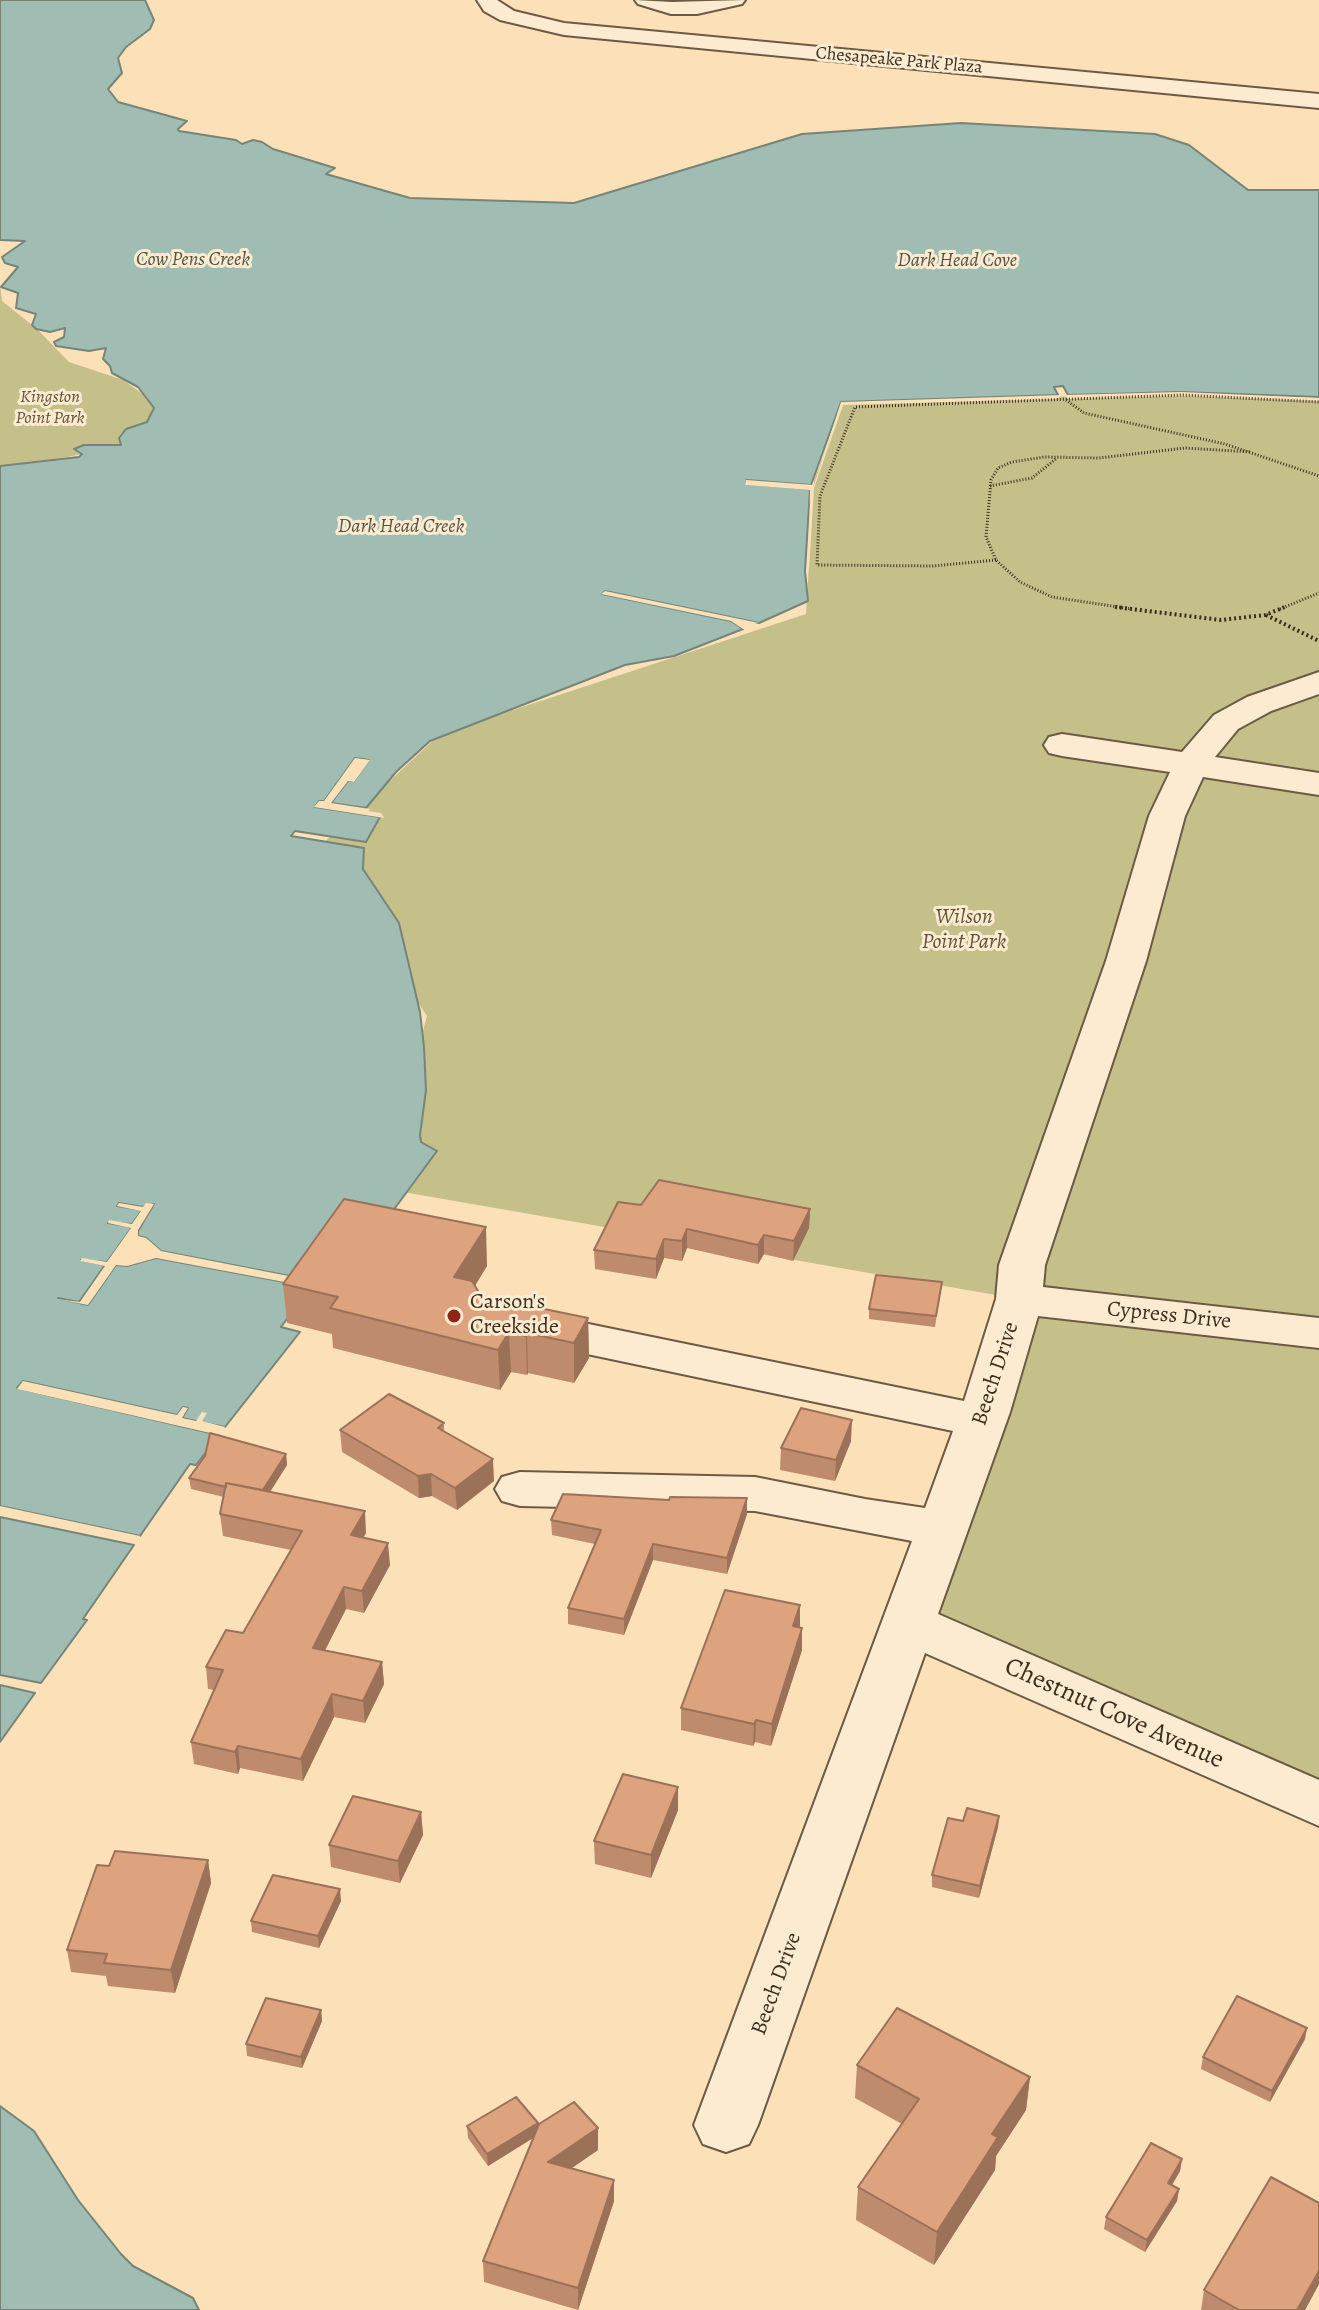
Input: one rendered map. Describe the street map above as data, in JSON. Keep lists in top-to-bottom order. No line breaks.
{"streets":{"street":["Chesapeake Park Plaza","Cypress Drive","Beech Drive","Chestnut Cove Avenue"]},"crossings":[["Cypress Drive","Beech Drive"],["Beech Drive","Chestnut Cove Avenue"]],"water":["Cow Pens Creek","Dark Head Cove","Dark Head Creek"],"parks":["Kingston Point Park","Wilson Point Park"],"places":["Carson's Creekside"]}
